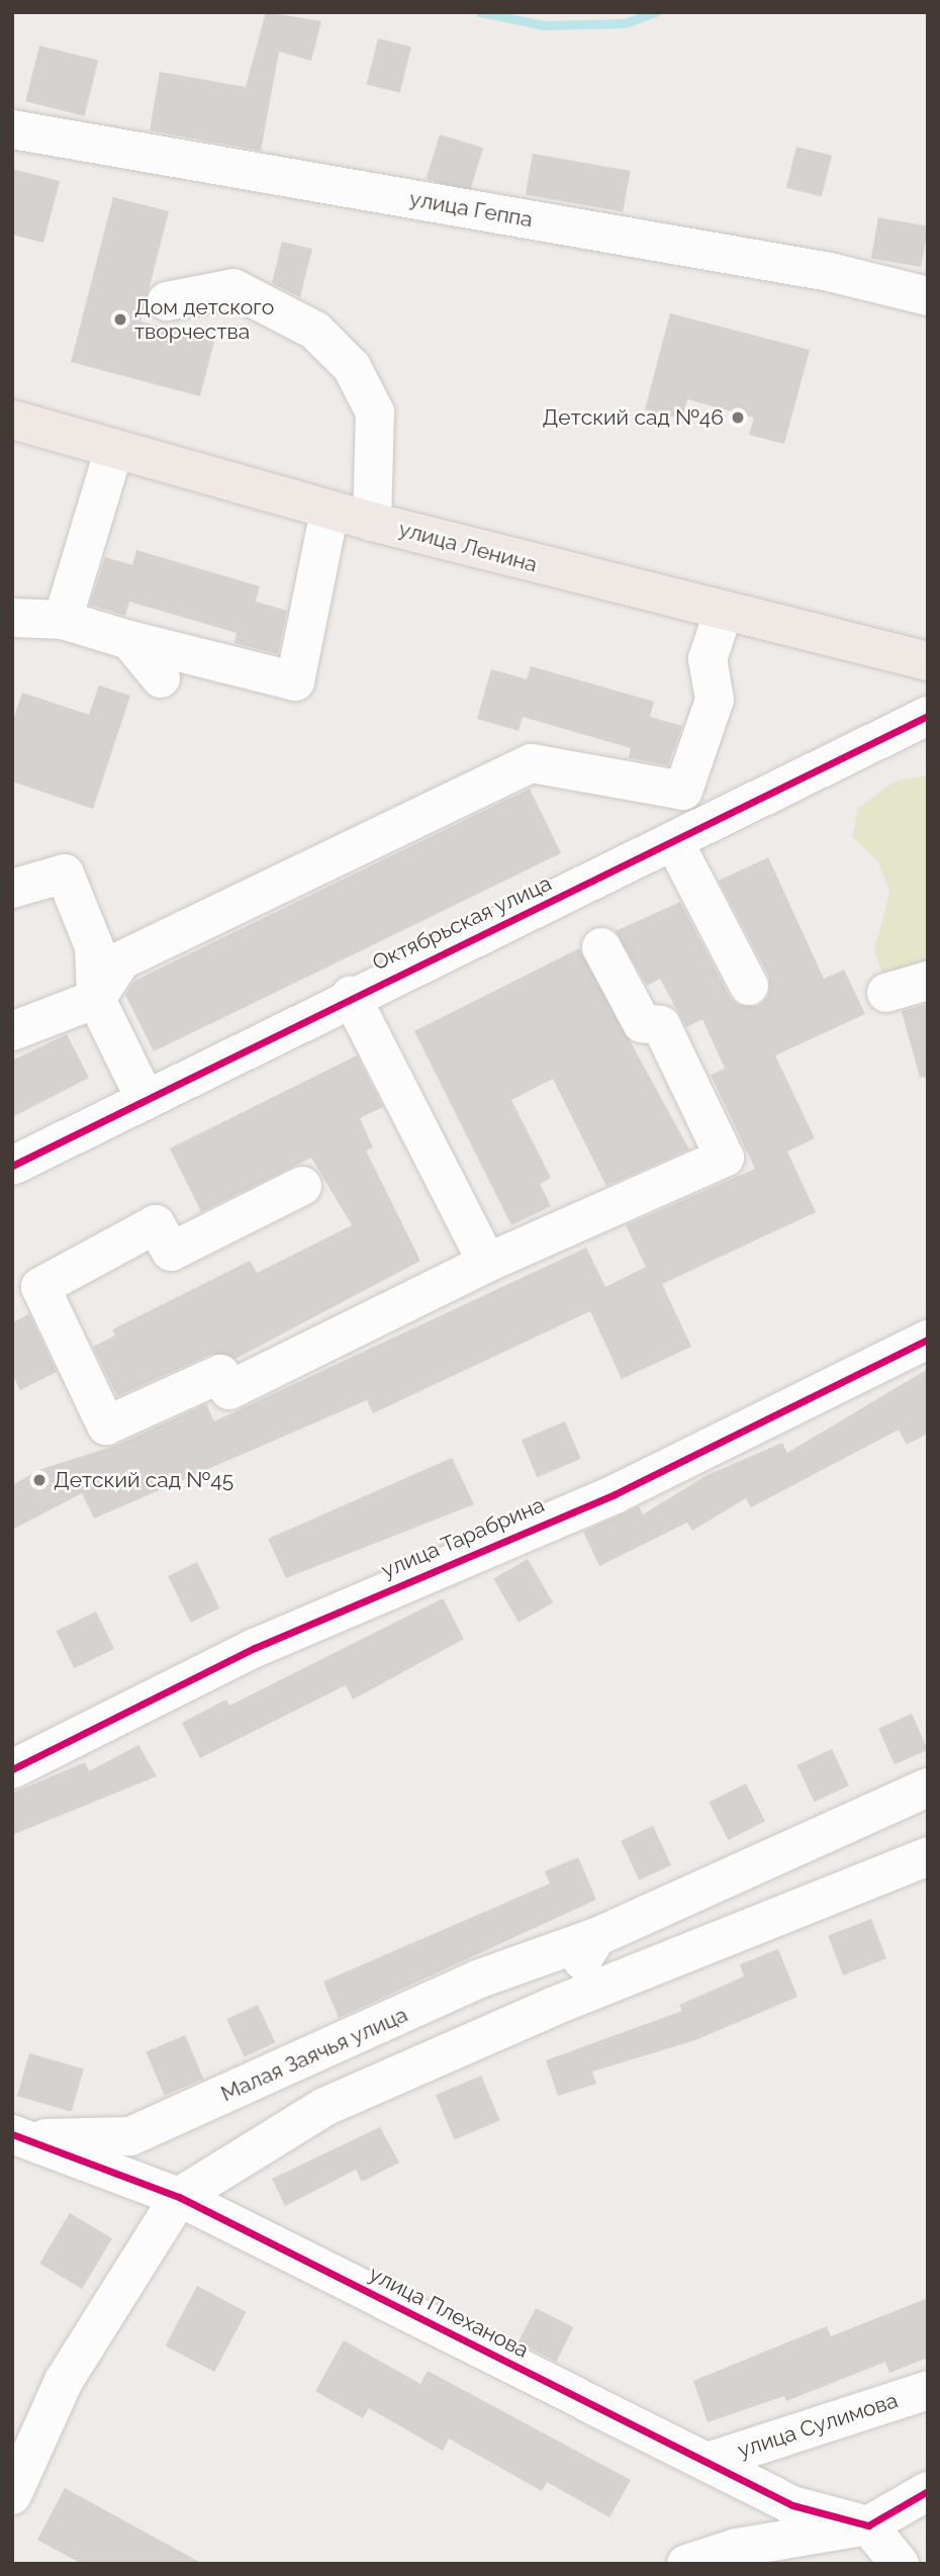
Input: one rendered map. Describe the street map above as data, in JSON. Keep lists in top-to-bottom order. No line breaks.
{"streets":{"main road":["улица Ленина"],"street":["улица Геппа","Октябрьская улица","улица Тарабрина","Малая Заячья улица","улица Плеханова","улица Сулимова"]},"crossings":[["Малая Заячья улица","улица Плеханова"],["улица Плеханова","улица Сулимова"]],"places":["Дом детского творчества","Детский сад №46","Детский сад №45"]}
